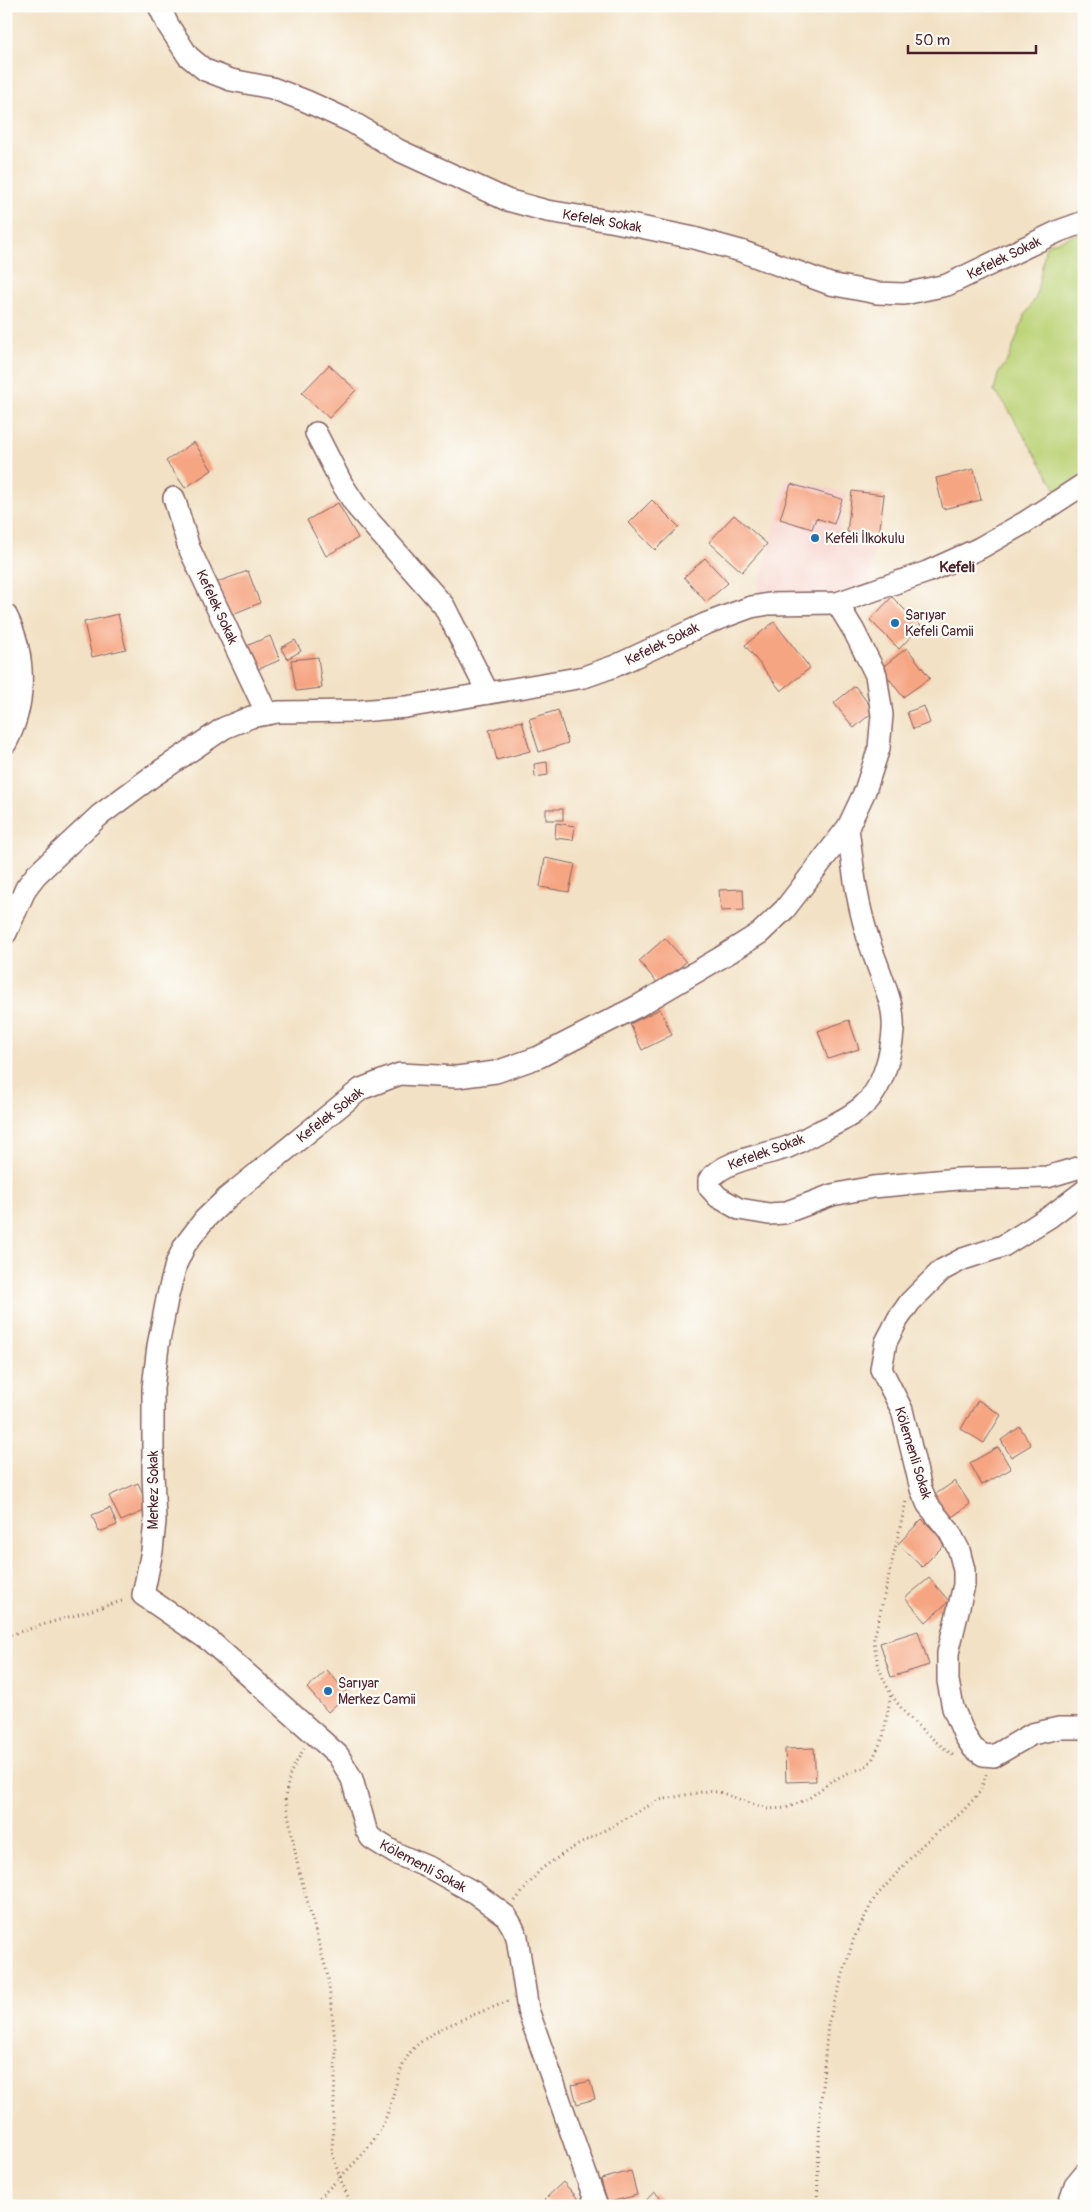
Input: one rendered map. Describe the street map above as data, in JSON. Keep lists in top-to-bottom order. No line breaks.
{"streets":{"street":["Kefelek Sokak","Kölemenli Sokak","Merkez Sokak"]},"crossings":[["Kefelek Sokak","Merkez Sokak"],["Kölemenli Sokak","Merkez Sokak"]],"districts":["Kefeli"],"places":["Kefeli İlkokulu","Sarıyar Kefeli Camii","Sarıyar Merkez Camii"],"scale_bar":"50 m"}
